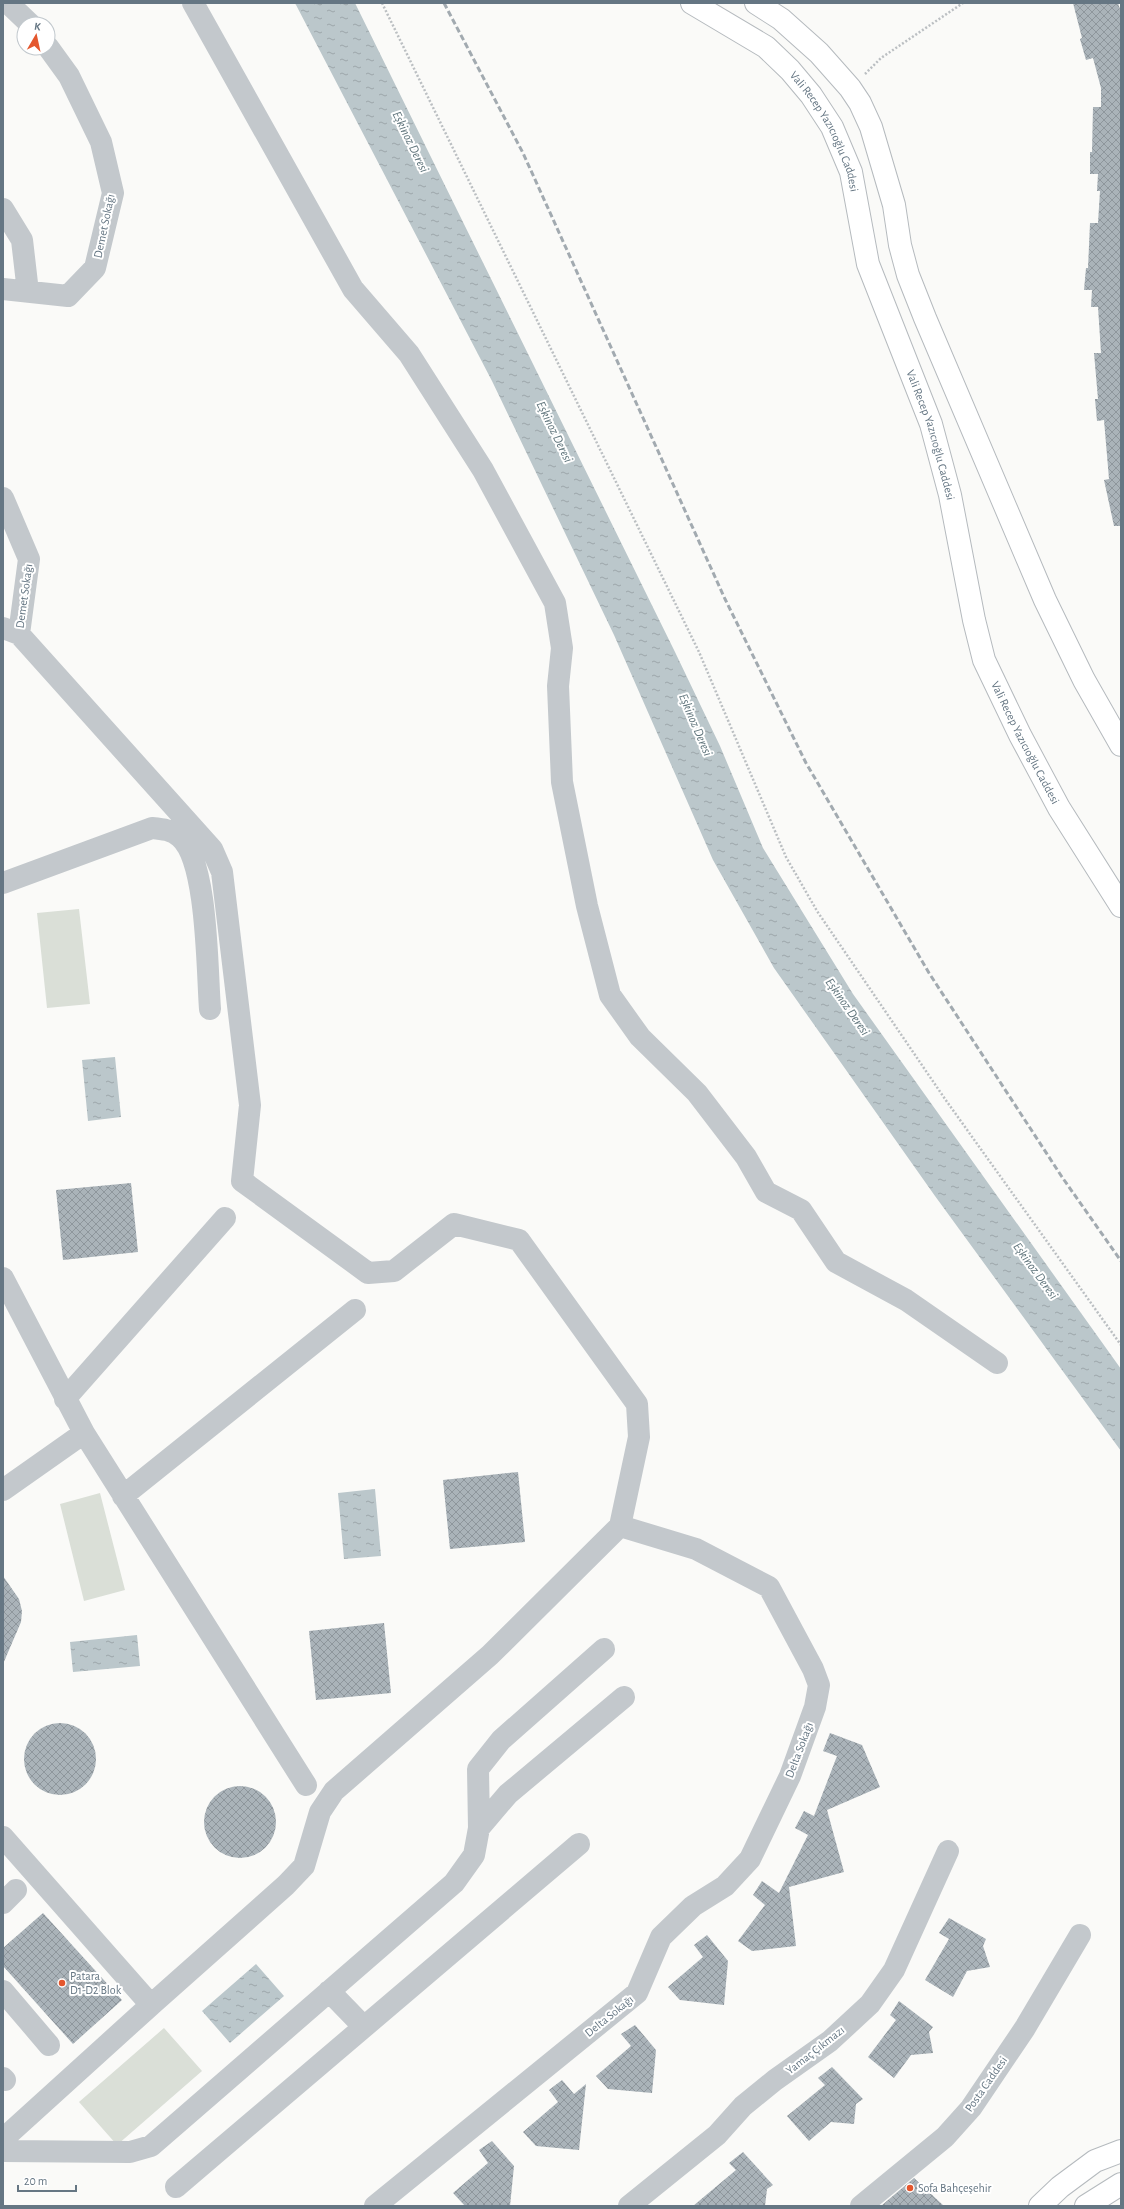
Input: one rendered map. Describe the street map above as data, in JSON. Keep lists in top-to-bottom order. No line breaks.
{"streets":{"main road":["Vali Recep Yazıcıoğlu Caddesi"],"street":["Demet Sokağı","Delta Sokağı","Yamaç Çıkmazı","Posta Caddesi"]},"water":["Eşkinoz Deresi"],"places":["Patara D1-D2 Blok","Sofa Bahçeşehir"],"scale_bar":"20 m","north":"top"}
